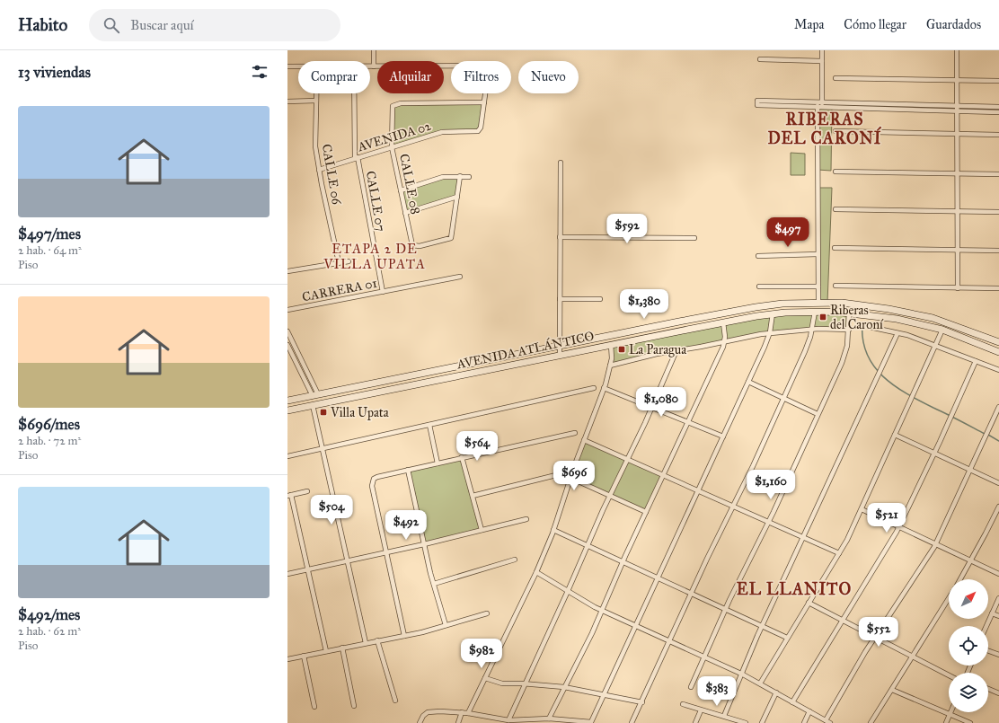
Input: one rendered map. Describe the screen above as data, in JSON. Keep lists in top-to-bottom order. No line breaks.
{"streets":{"street":["AVENIDA 02","CALLE 06","CALLE 08","CALLE 07","CARRERA 01","AVENIDA ATLÁNTICO"]},"crossings":[["AVENIDA 02","CALLE 06"],["AVENIDA 02","CALLE 08"],["AVENIDA 02","CALLE 07"],["CALLE 07","CARRERA 01"]],"districts":["RIBERAS DEL CARONÍ","ETAPA 2 DE VILLA UPATA","EL LLANITO"],"places":{"transit":["Riberas del Caroní","La Paragua","Villa Upata"]},"north":"top right","page":{"header":"Habito","search":"Buscar aquí","nav":["Mapa","Cómo llegar","Guardados"],"heading":"13 viviendas","chip":["Comprar","Alquilar","Filtros","Nuevo"],"list":[{"name":"$497/mes","note":"2 hab. · 64 m² · Piso"},{"name":"$696/mes","note":"2 hab. · 72 m² · Piso"},{"name":"$492/mes","note":"2 hab. · 62 m² · Piso"}],"price":["$592","$497","$1,380","$1,080","$564","$696","$1,160","$504","$521","$492","$552","$982","$383"]}}
